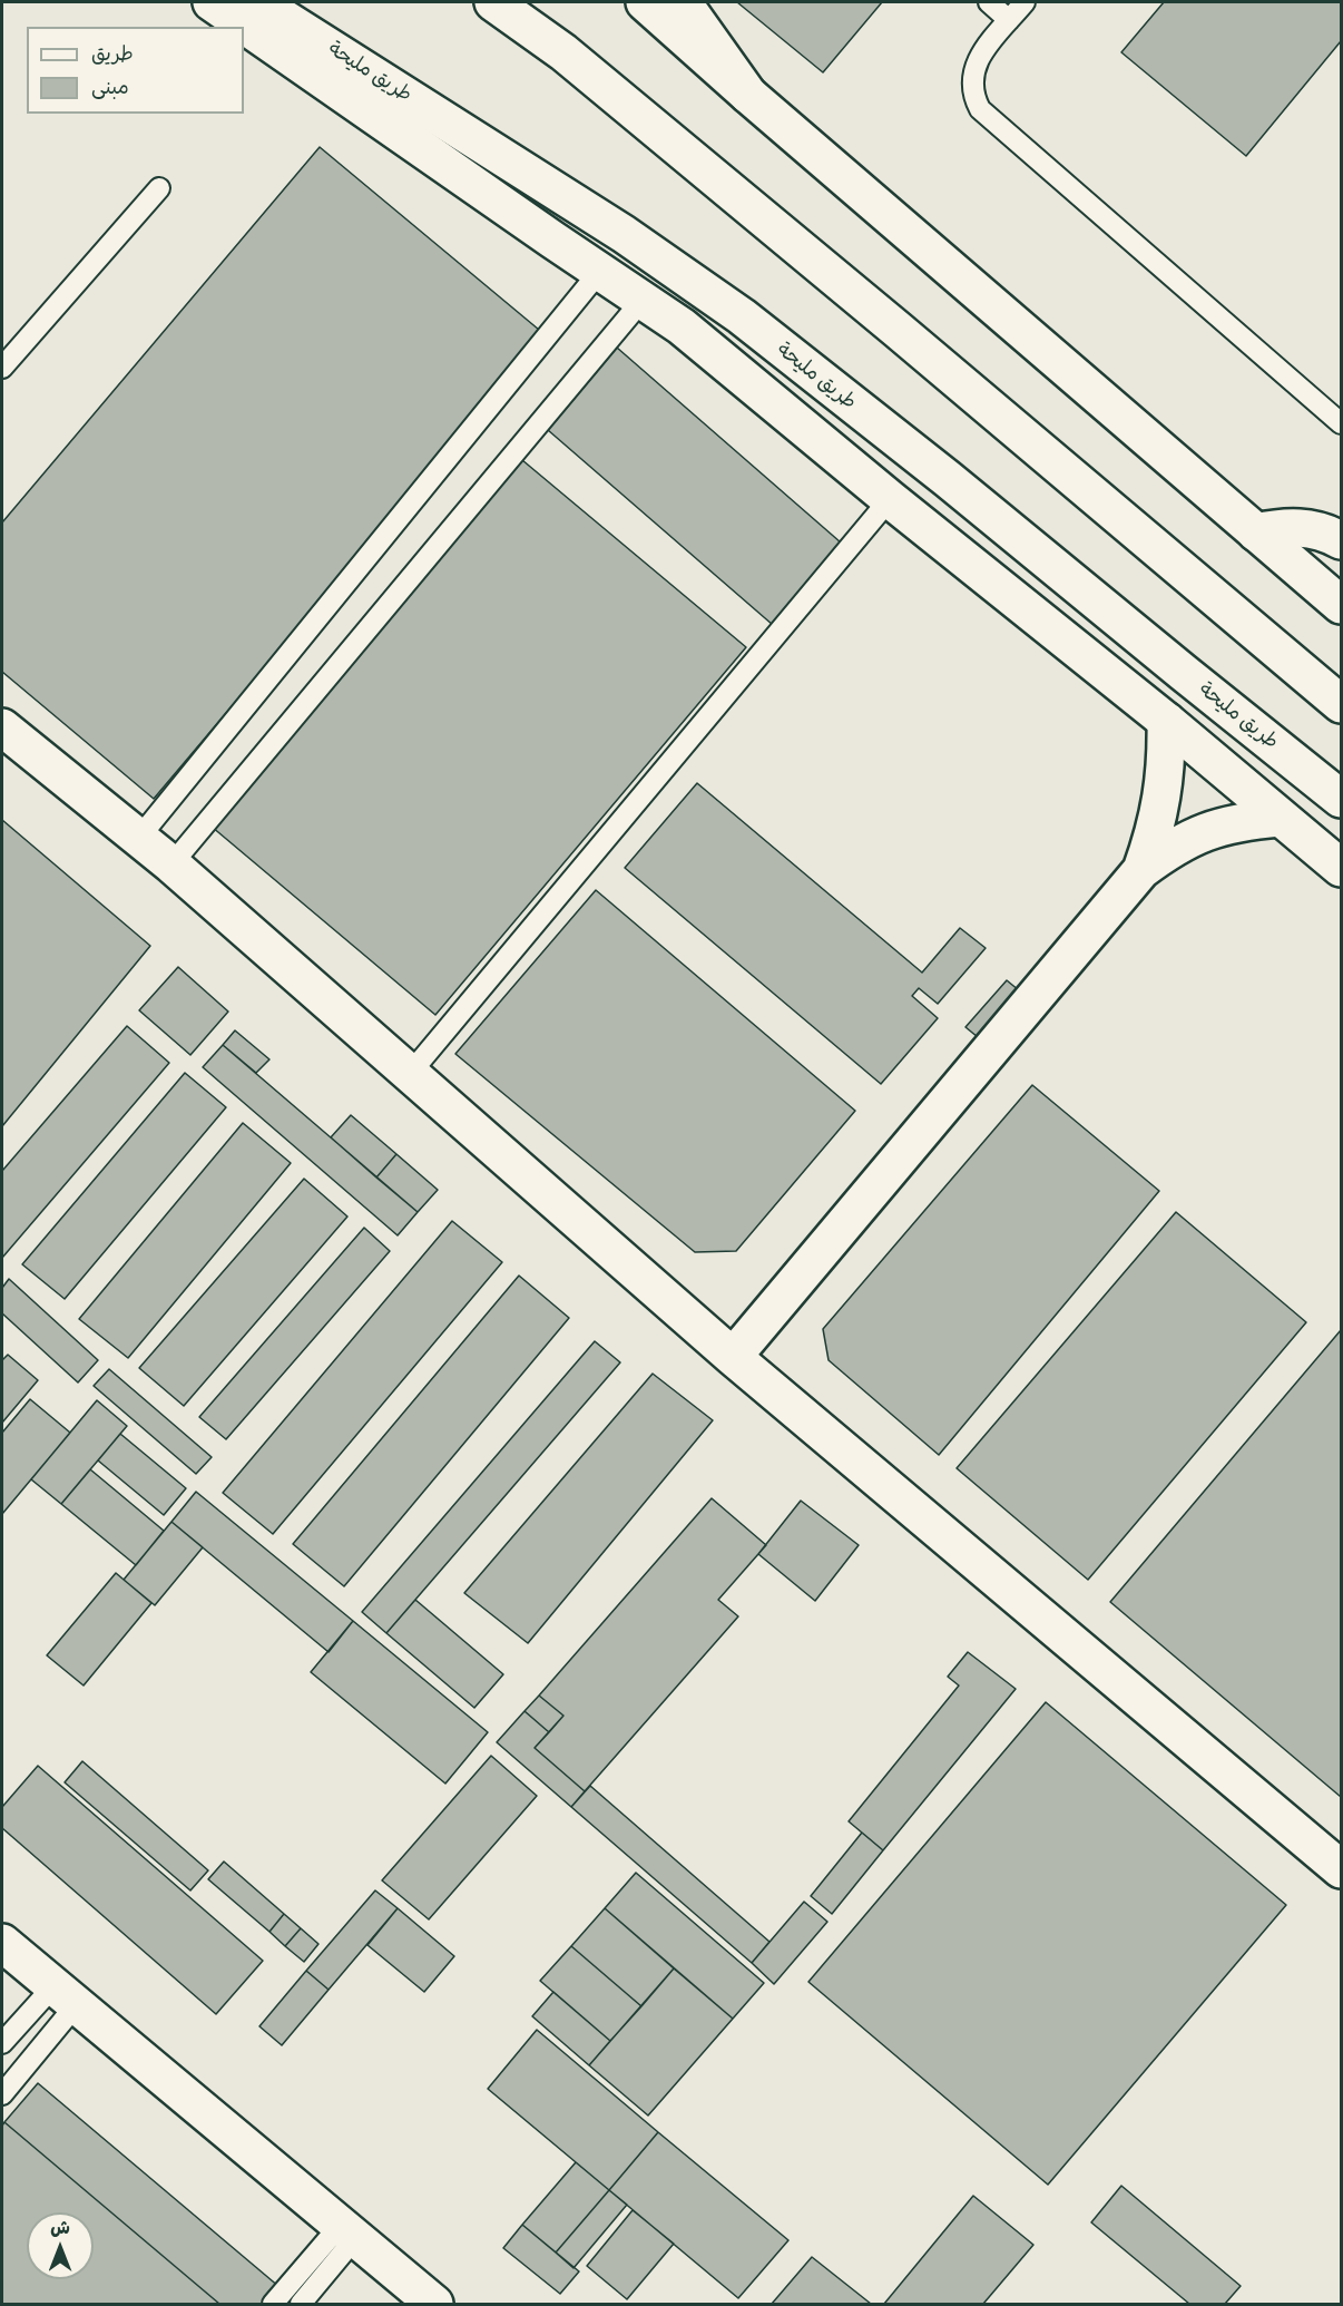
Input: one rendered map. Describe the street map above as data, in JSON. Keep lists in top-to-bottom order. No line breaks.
{"streets":{"main road":["طريق مليحة"]},"legend":["طريق","مبنى"],"north":"top"}
